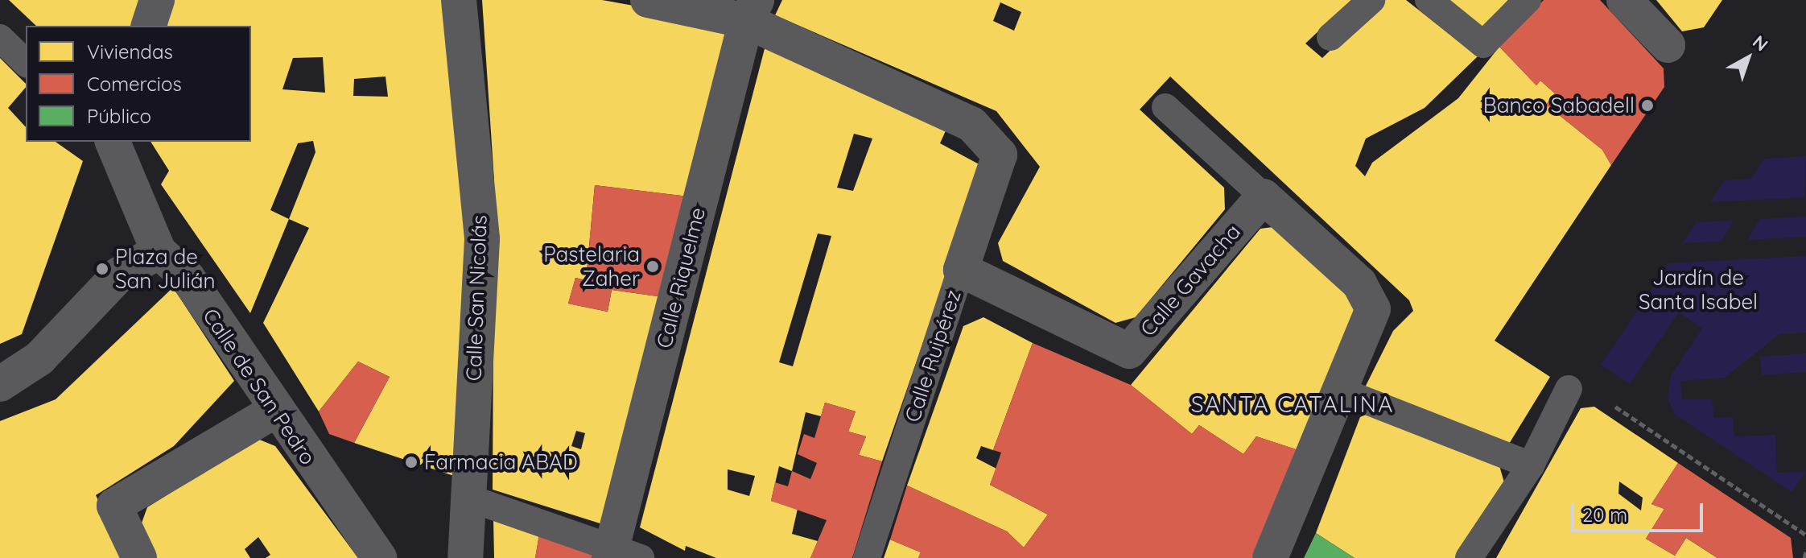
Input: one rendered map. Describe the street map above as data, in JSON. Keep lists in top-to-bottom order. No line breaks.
{"streets":{"street":["Calle Riquelme","Calle Gavacha","Calle San Nicolás","Calle Ruipérez","Calle de San Pedro"]},"crossings":[["Calle Riquelme","Calle Ruipérez"],["Calle Gavacha","Calle Ruipérez"]],"districts":["SANTA CATALINA"],"parks":["Jardín de Santa Isabel"],"places":["Banco Sabadell","Pastelaria Zaher","Plaza de San Julián","Farmacia ABAD"],"legend":["Viviendas","Comercios","Público"],"scale_bar":"20 m","north":"top right"}
